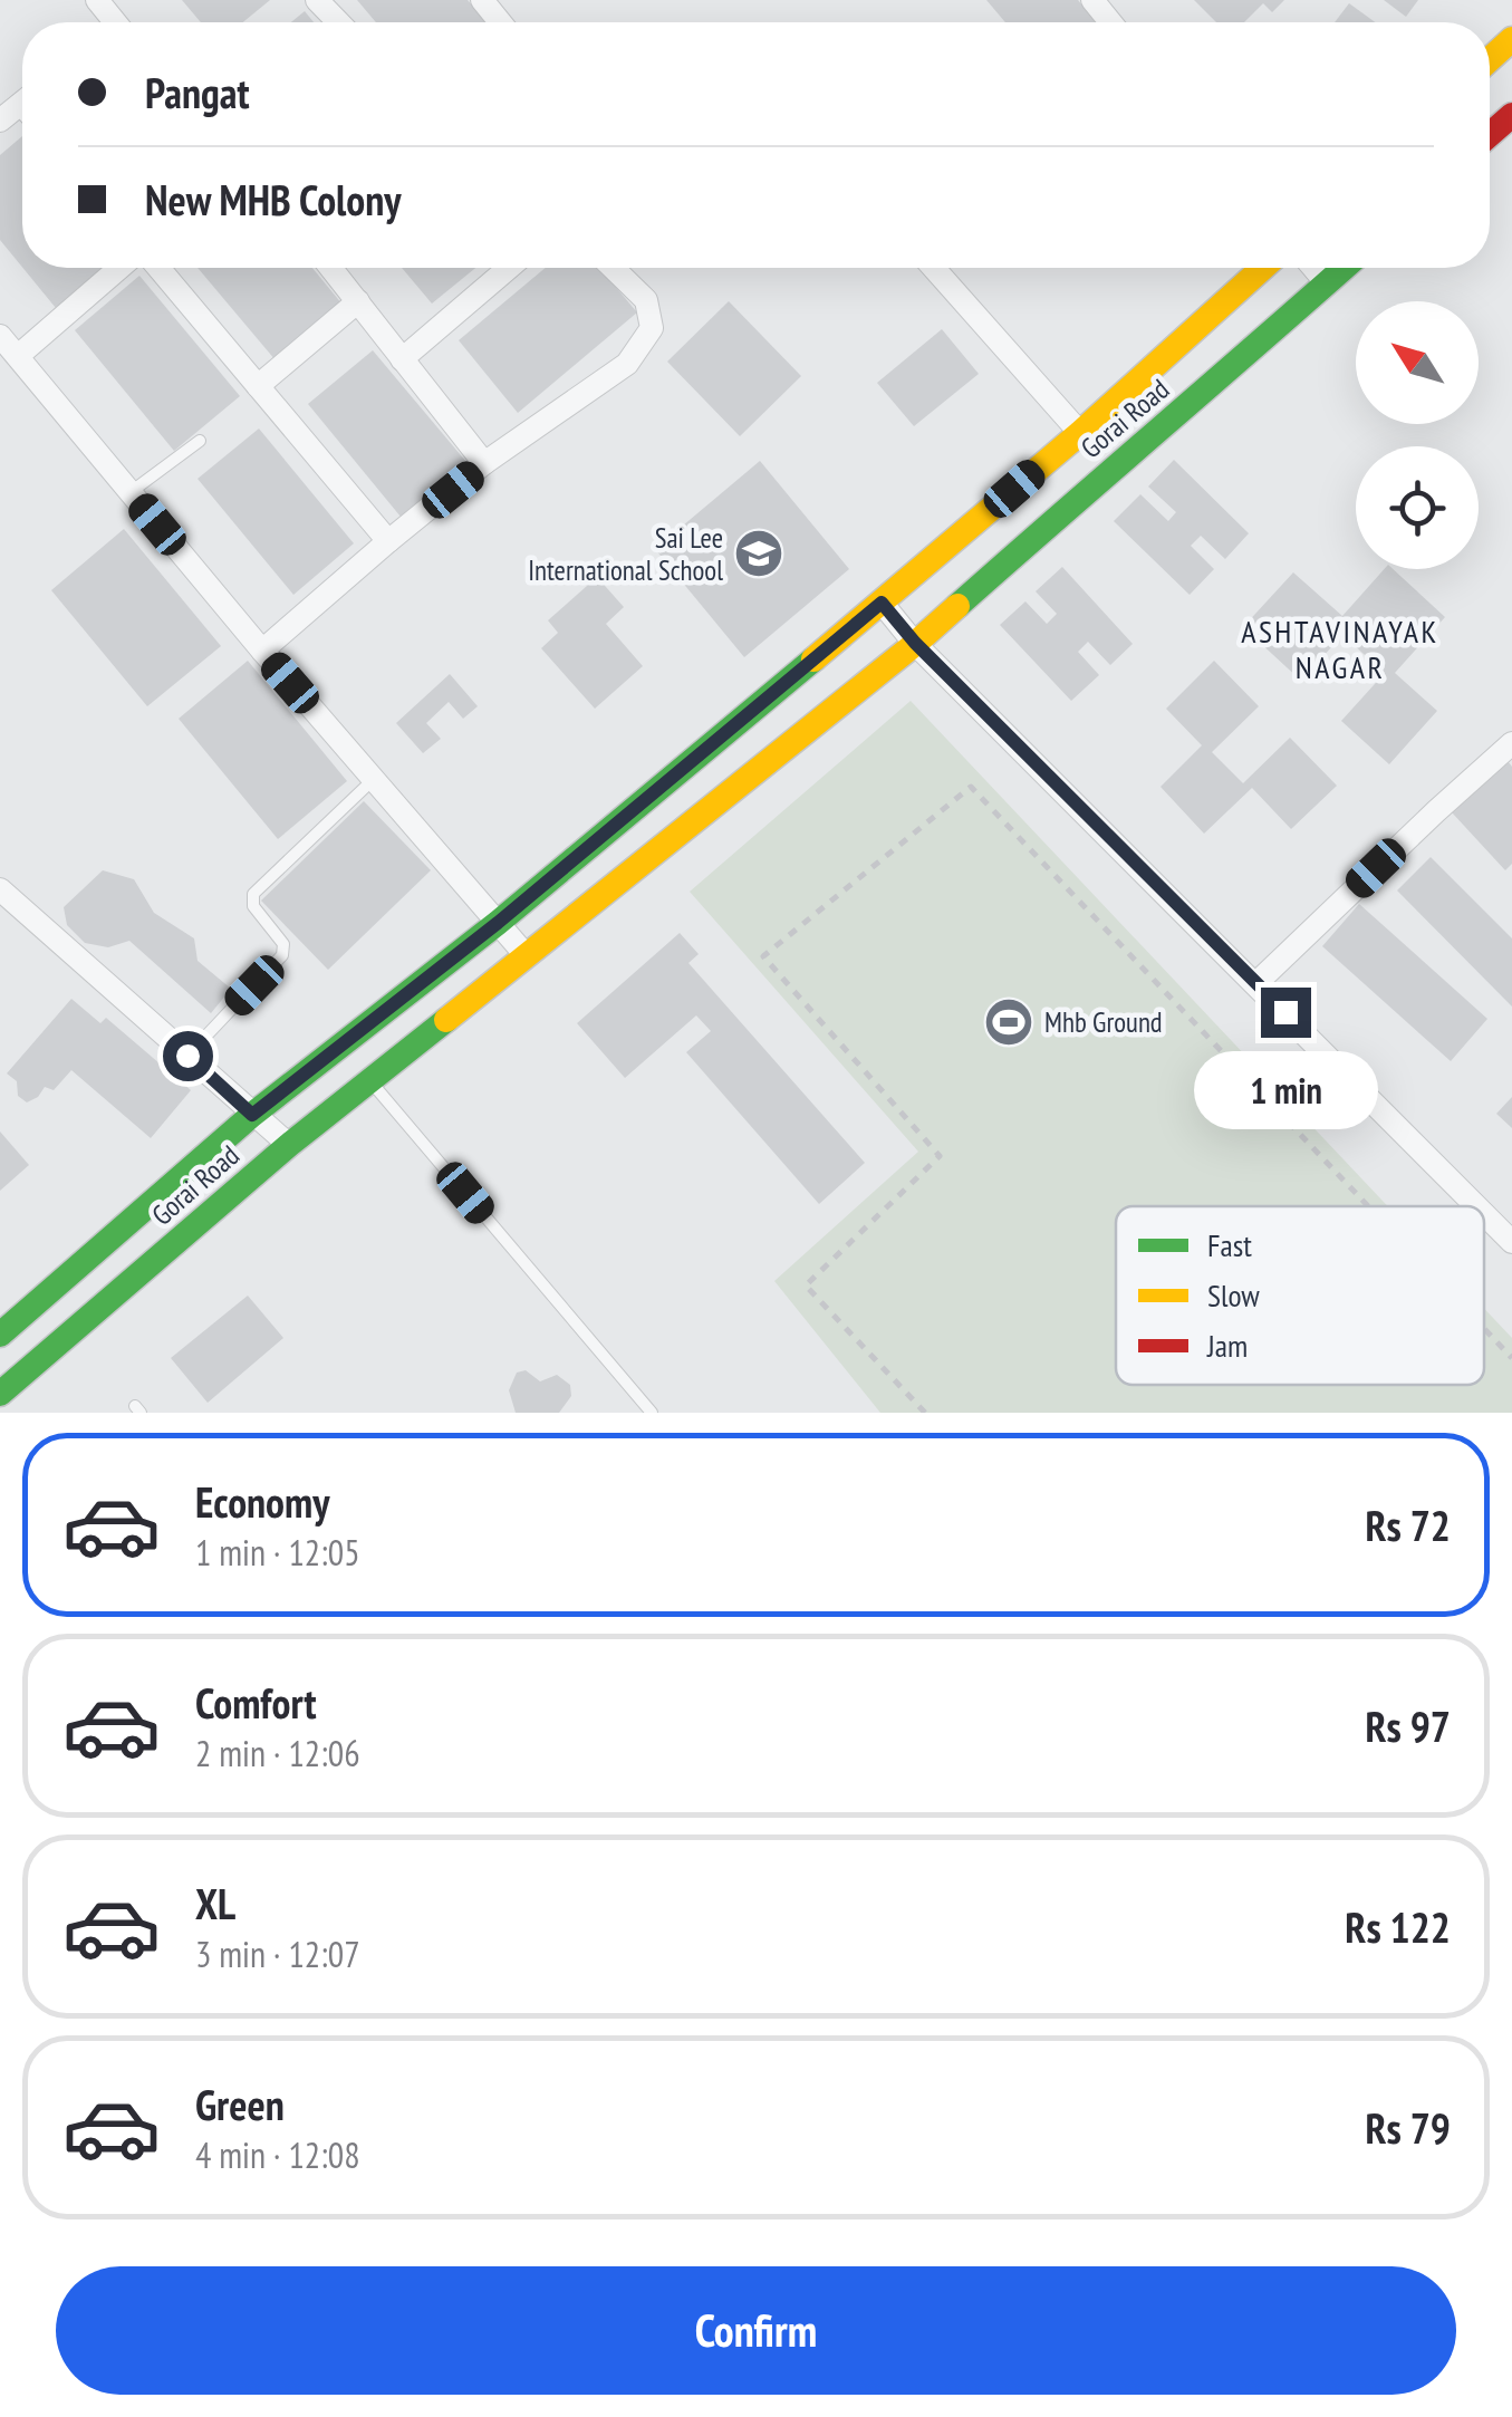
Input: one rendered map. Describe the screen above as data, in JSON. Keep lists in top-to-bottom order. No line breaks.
{"streets":{"main road":["Gorai Road"]},"districts":["ASHTAVINAYAK NAGAR"],"places":{"school or university":["Sai Lee International School"],"sports":["Mhb Ground"]},"legend":["Fast","Slow","Jam"],"north":"top left","page":{"banner":["Pangat","New MHB Colony"],"bubble":"1 min","list":[{"name":"Economy","note":"1 min · 12:05","value":"Rs 72"},{"name":"Comfort","note":"2 min · 12:06","value":"Rs 97"},{"name":"XL","note":"3 min · 12:07","value":"Rs 122"},{"name":"Green","note":"4 min · 12:08","value":"Rs 79"}],"buttons":"Confirm"}}
